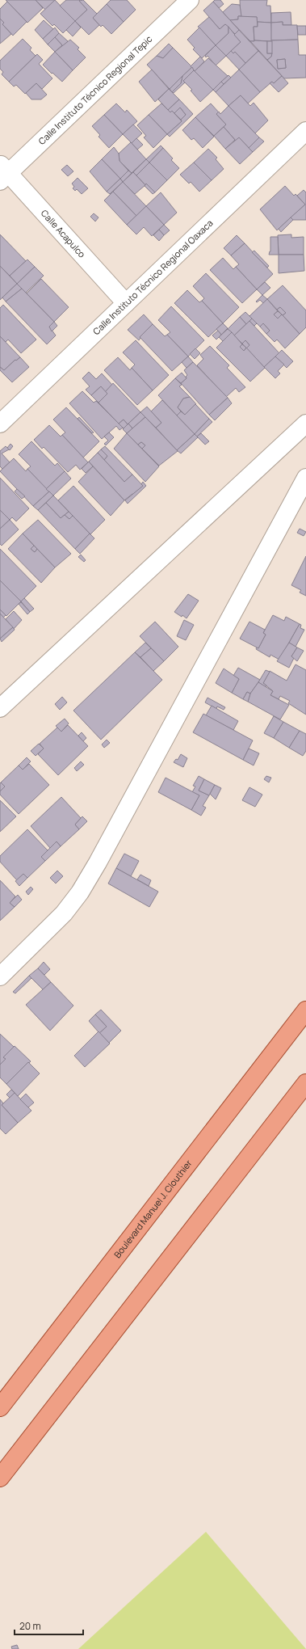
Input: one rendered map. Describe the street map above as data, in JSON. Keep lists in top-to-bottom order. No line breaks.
{"streets":{"main road":["Boulevard Manuel J. Clouthier"],"street":["Calle Instituto Técnico Regional Tepic","Calle Acapulco","Calle Instituto Técnico Regional Oaxaca"]},"crossings":[["Calle Instituto Técnico Regional Tepic","Calle Acapulco"],["Calle Acapulco","Calle Instituto Técnico Regional Oaxaca"]],"scale_bar":"20 m"}
